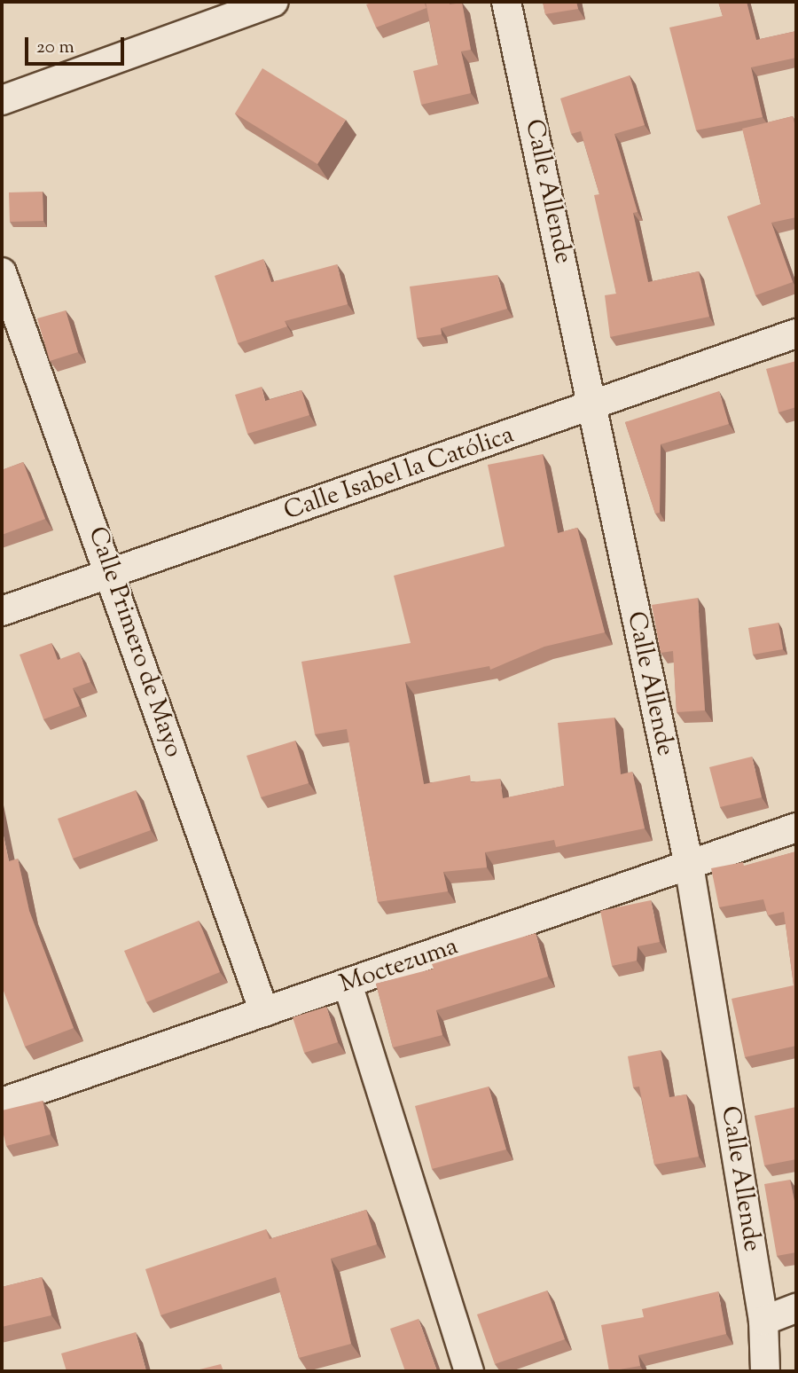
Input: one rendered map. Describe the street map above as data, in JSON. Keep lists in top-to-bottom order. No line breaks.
{"streets":{"street":["Calle Allende","Calle Isabel la Católica","Calle Primero de Mayo","Moctezuma"]},"crossings":[["Calle Allende","Calle Isabel la Católica"],["Calle Allende","Moctezuma"],["Calle Isabel la Católica","Calle Primero de Mayo"],["Calle Primero de Mayo","Moctezuma"]],"scale_bar":"20 m"}
